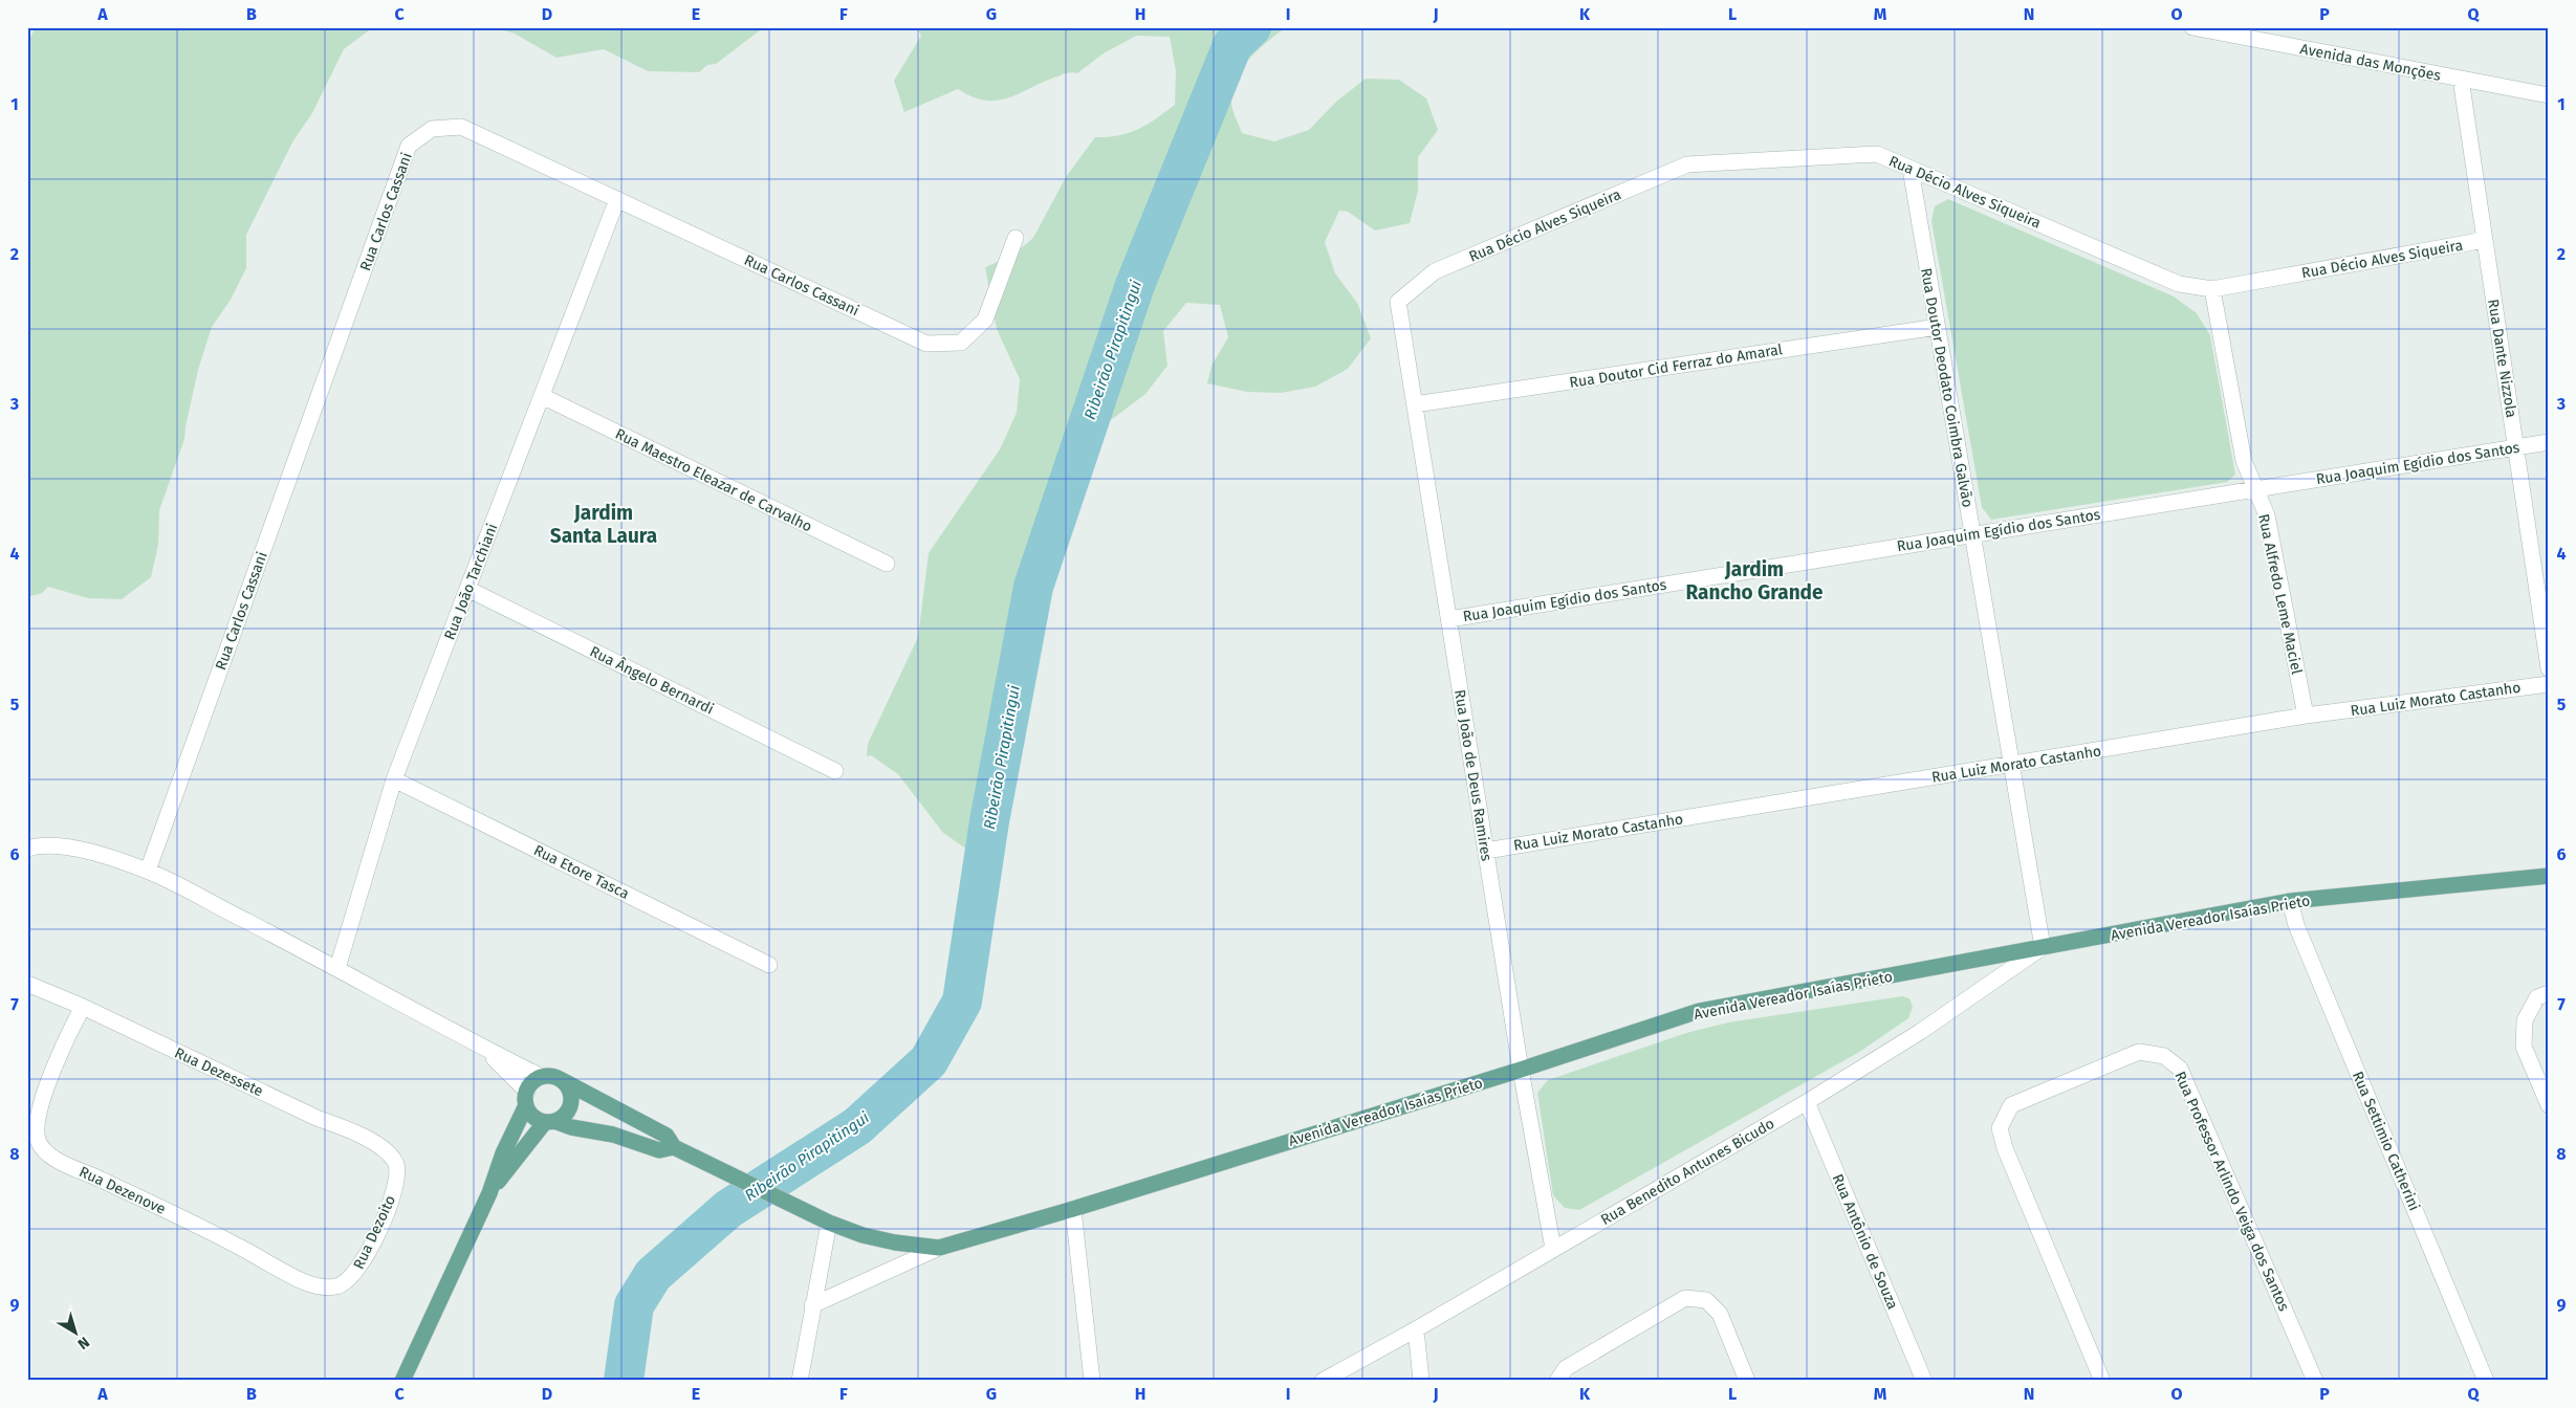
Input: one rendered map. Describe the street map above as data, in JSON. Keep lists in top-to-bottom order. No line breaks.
{"streets":{"main road":["Avenida Vereador Isaías Prieto"],"street":["Avenida das Monções","Rua Décio Alves Siqueira","Rua Carlos Cassani","Rua Dante Nizzola","Rua Doutor Cid Ferraz do Amaral","Rua Doutor Deodato Coimbra Galvão","Rua Joaquim Egídio dos Santos","Rua Maestro Eleazar de Carvalho","Rua João Tarchiani","Rua Alfredo Leme Maciel","Rua Ângelo Bernardi","Rua Luiz Morato Castanho","Rua João de Deus Ramires","Rua Etore Tasca","Rua Dezessete","Rua Settimio Catherini","Rua Benedito Antunes Bicudo","Rua Dezenove","Rua Professor Arlindo Veiga dos Santos","Rua Dezoito","Rua Antônio de Souza"]},"crossings":[["Avenida das Monções","Rua Dante Nizzola"],["Rua Décio Alves Siqueira","Rua Dante Nizzola"],["Rua Décio Alves Siqueira","Rua Doutor Deodato Coimbra Galvão"],["Rua Décio Alves Siqueira","Rua Alfredo Leme Maciel"],["Rua Décio Alves Siqueira","Rua João de Deus Ramires"],["Rua Carlos Cassani","Rua João Tarchiani"],["Rua Dante Nizzola","Rua Joaquim Egídio dos Santos"],["Rua Doutor Cid Ferraz do Amaral","Rua Doutor Deodato Coimbra Galvão"],["Rua Doutor Cid Ferraz do Amaral","Rua João de Deus Ramires"],["Rua Doutor Deodato Coimbra Galvão","Rua Joaquim Egídio dos Santos"],["Rua Doutor Deodato Coimbra Galvão","Rua Luiz Morato Castanho"],["Rua Doutor Deodato Coimbra Galvão","Avenida Vereador Isaías Prieto"],["Rua Doutor Deodato Coimbra Galvão","Rua Benedito Antunes Bicudo"],["Rua Joaquim Egídio dos Santos","Rua Alfredo Leme Maciel"],["Rua Joaquim Egídio dos Santos","Rua João de Deus Ramires"],["Rua Maestro Eleazar de Carvalho","Rua João Tarchiani"],["Rua João Tarchiani","Rua Ângelo Bernardi"],["Rua João Tarchiani","Rua Etore Tasca"],["Rua Alfredo Leme Maciel","Rua Luiz Morato Castanho"],["Rua Luiz Morato Castanho","Rua João de Deus Ramires"],["Rua João de Deus Ramires","Avenida Vereador Isaías Prieto"],["Rua João de Deus Ramires","Rua Benedito Antunes Bicudo"],["Avenida Vereador Isaías Prieto","Rua Settimio Catherini"],["Avenida Vereador Isaías Prieto","Rua Benedito Antunes Bicudo"],["Rua Dezessete","Rua Dezenove"],["Rua Dezessete","Rua Dezoito"],["Rua Benedito Antunes Bicudo","Rua Antônio de Souza"],["Rua Dezenove","Rua Dezoito"]],"districts":["Jardim Santa Laura","Jardim Rancho Grande"],"water":["Ribeirão Pirapitingui"],"north":"bottom right","grid":{"columns":["A","B","C","D","E","F","G","H","I","J","K","L","M","N","O","P","Q"],"rows":["1","2","3","4","5","6","7","8","9"]}}
